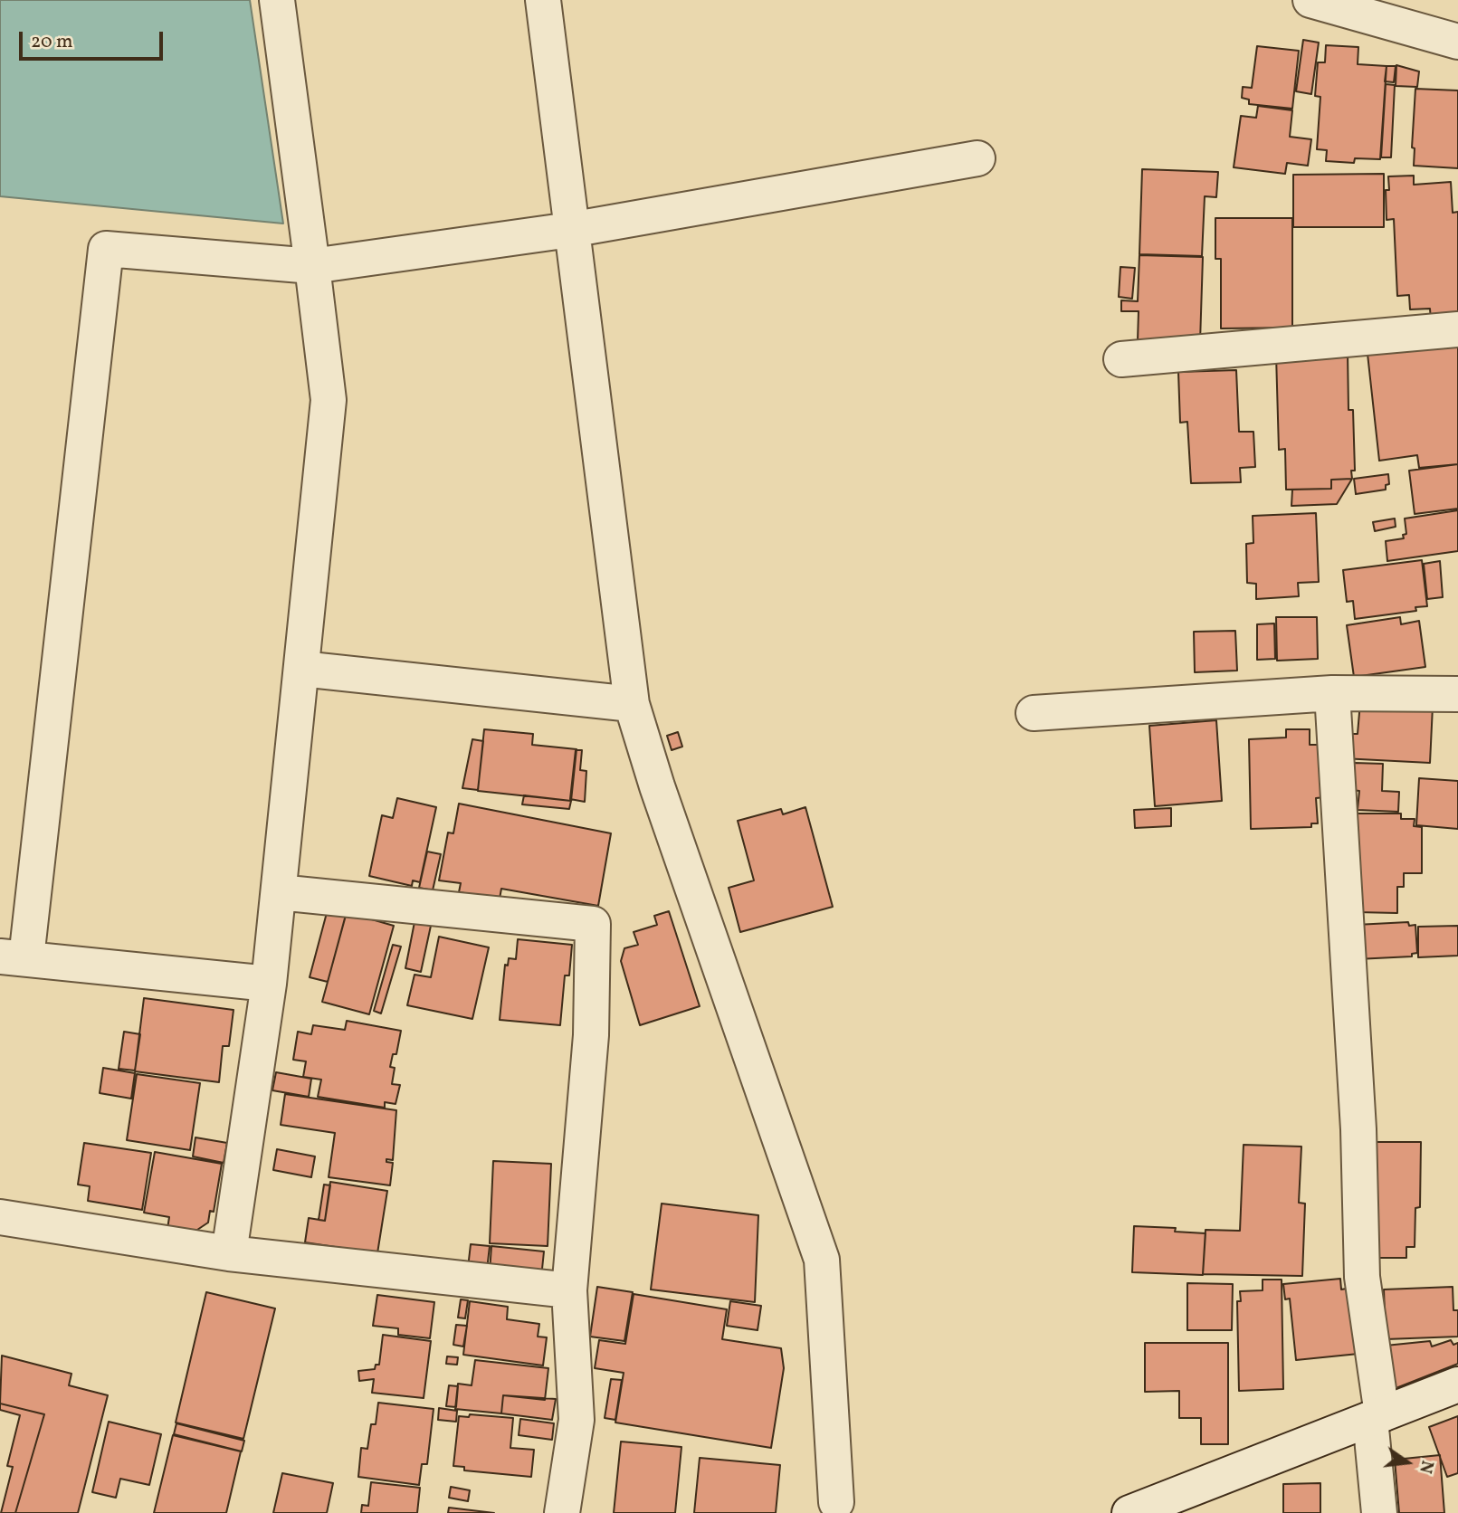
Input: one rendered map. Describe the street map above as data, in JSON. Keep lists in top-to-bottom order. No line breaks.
{"scale_bar":"20 m","north":"right"}
